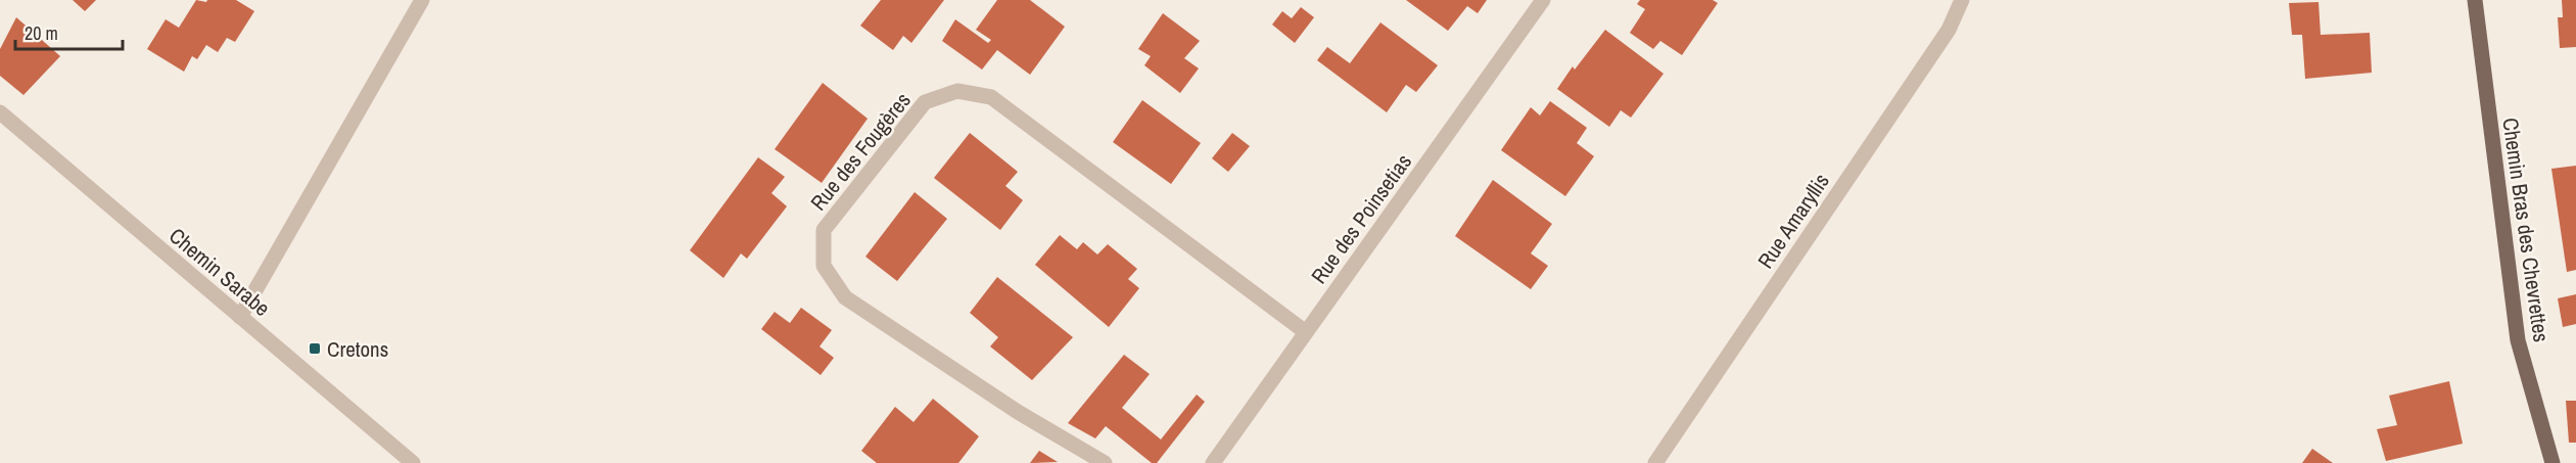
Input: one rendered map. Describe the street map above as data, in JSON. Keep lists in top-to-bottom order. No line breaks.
{"streets":{"main road":["Chemin Bras des Chevrettes"],"street":["Rue des Fougères","Rue des Poinsetias","Rue Amaryllis","Chemin Sarabe"]},"crossings":[["Rue des Fougères","Rue des Poinsetias"]],"places":{"transit":["Cretons"]},"scale_bar":"20 m"}
